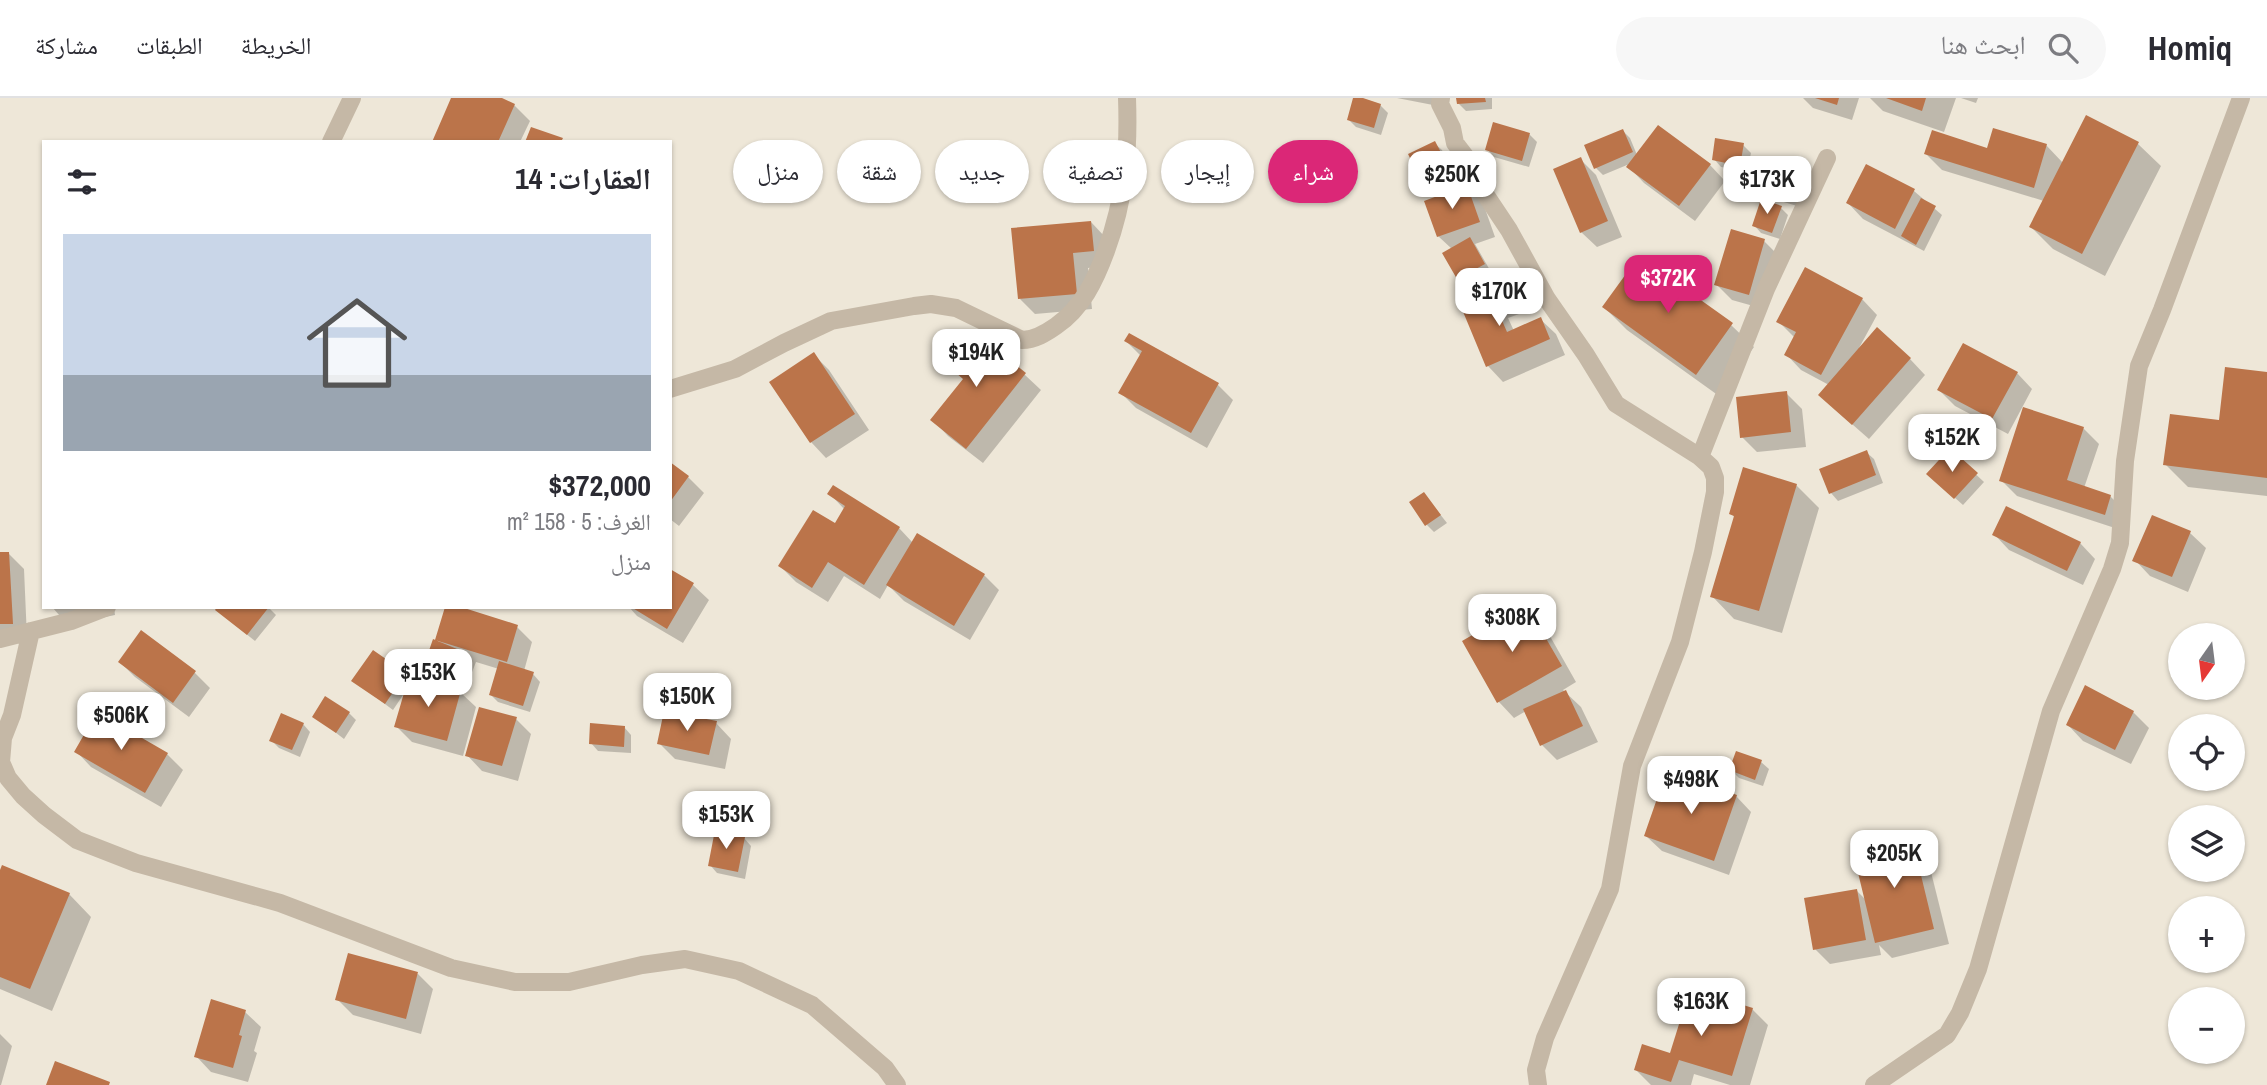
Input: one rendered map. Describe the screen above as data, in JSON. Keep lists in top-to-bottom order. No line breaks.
{"north":"bottom","page":{"header":"Homiq","search":"ابحث هنا","nav":["الخريطة","الطبقات","مشاركة"],"chip":["شراء","إيجار","تصفية","جديد","شقة","منزل"],"heading":"العقارات: 14","price":["$250K","$173K","$372K","$170K","$194K","$152K","$308K","$153K","$150K","$506K","$498K","$153K","$205K","$163K"],"list":[{"name":"$372,000","note":"الغرف: 5 · 158 m² · منزل"}],"map_buttons":["+","−"]}}
